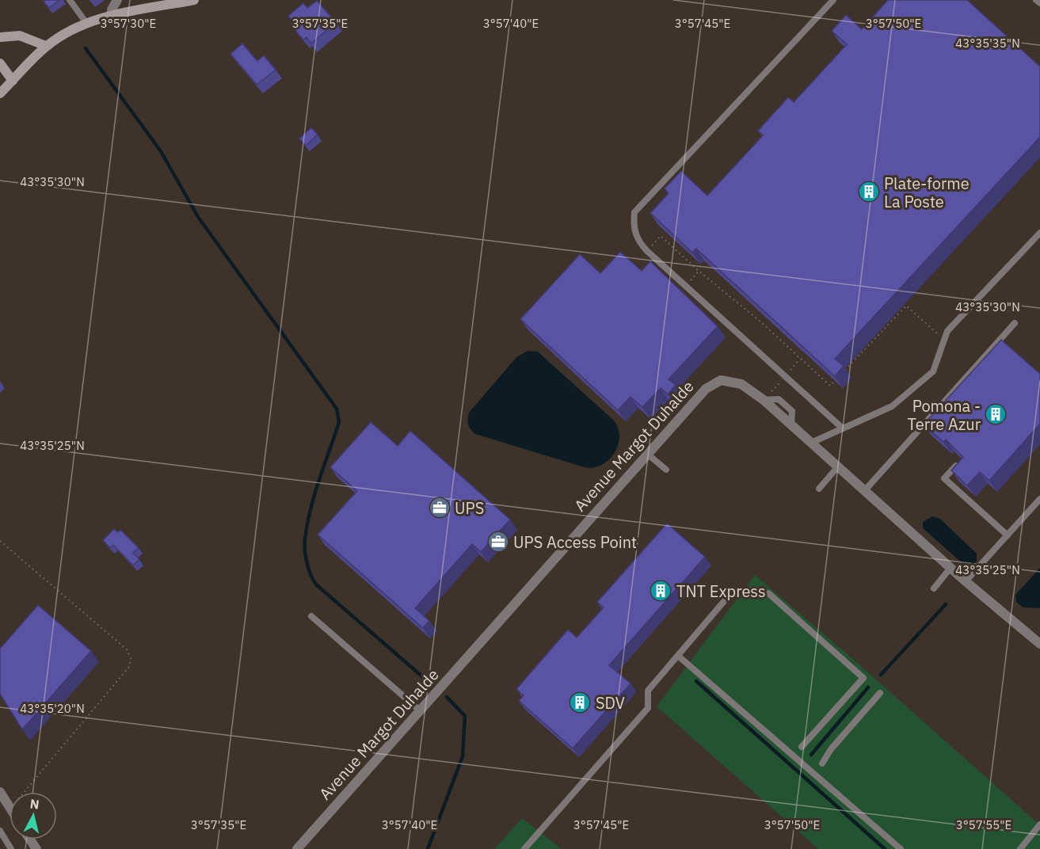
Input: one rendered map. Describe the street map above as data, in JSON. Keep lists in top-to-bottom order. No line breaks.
{"streets":{"street":["Avenue Margot Duhalde"]},"places":{"building":["Plate-forme La Poste","Pomona - Terre Azur","TNT Express","SDV"],"office":["UPS","UPS Access Point"]},"north":"top","coordinates":["3°57'30\"E","3°57'35\"E","3°57'40\"E","3°57'45\"E","3°57'50\"E","43°35'35\"N","43°35'30\"N","43°35'25\"N","43°35'20\"N","3°57'55\"E"]}
